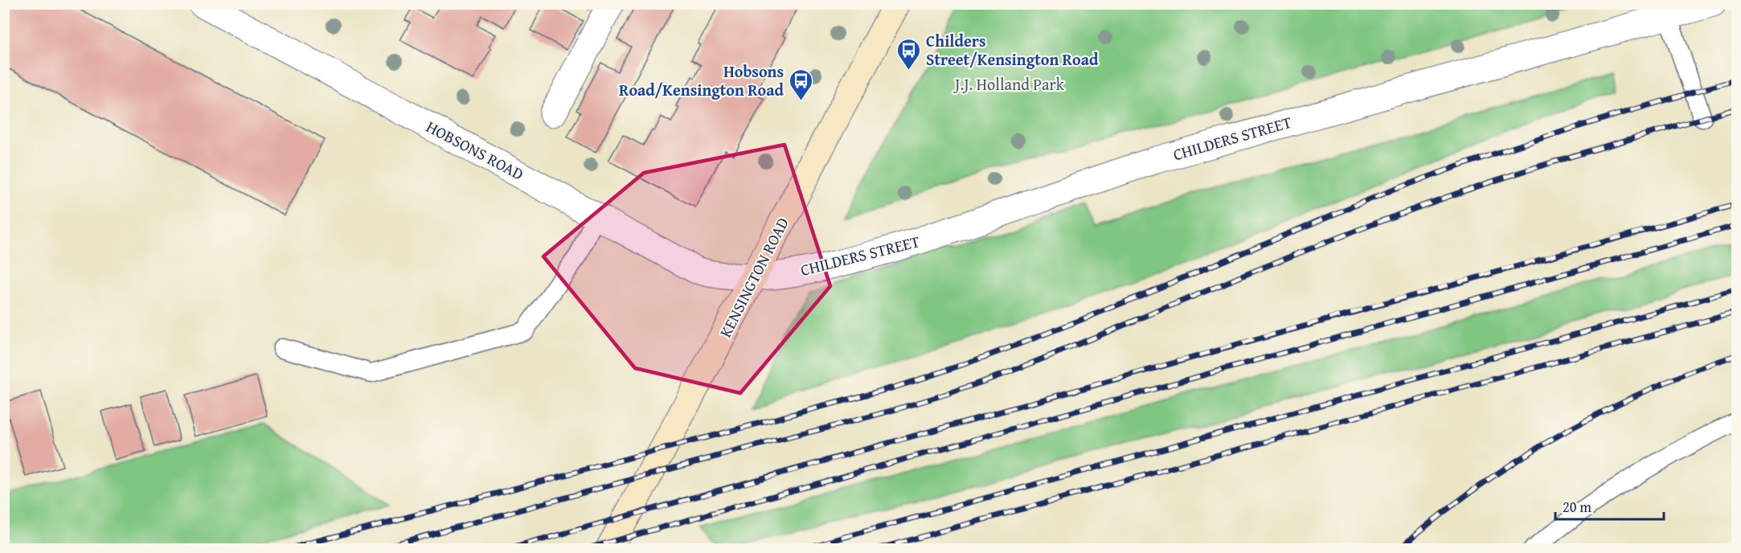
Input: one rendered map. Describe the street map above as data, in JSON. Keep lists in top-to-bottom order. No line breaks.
{"streets":{"street":["CHILDERS STREET","HOBSONS ROAD","KENSINGTON ROAD"]},"crossings":[["CHILDERS STREET","HOBSONS ROAD"],["CHILDERS STREET","KENSINGTON ROAD"],["HOBSONS ROAD","KENSINGTON ROAD"]],"parks":["J.J. Holland Park"],"places":{"bus stop":["Childers Street/Kensington Road","Hobsons Road/Kensington Road"]},"scale_bar":"20 m"}
